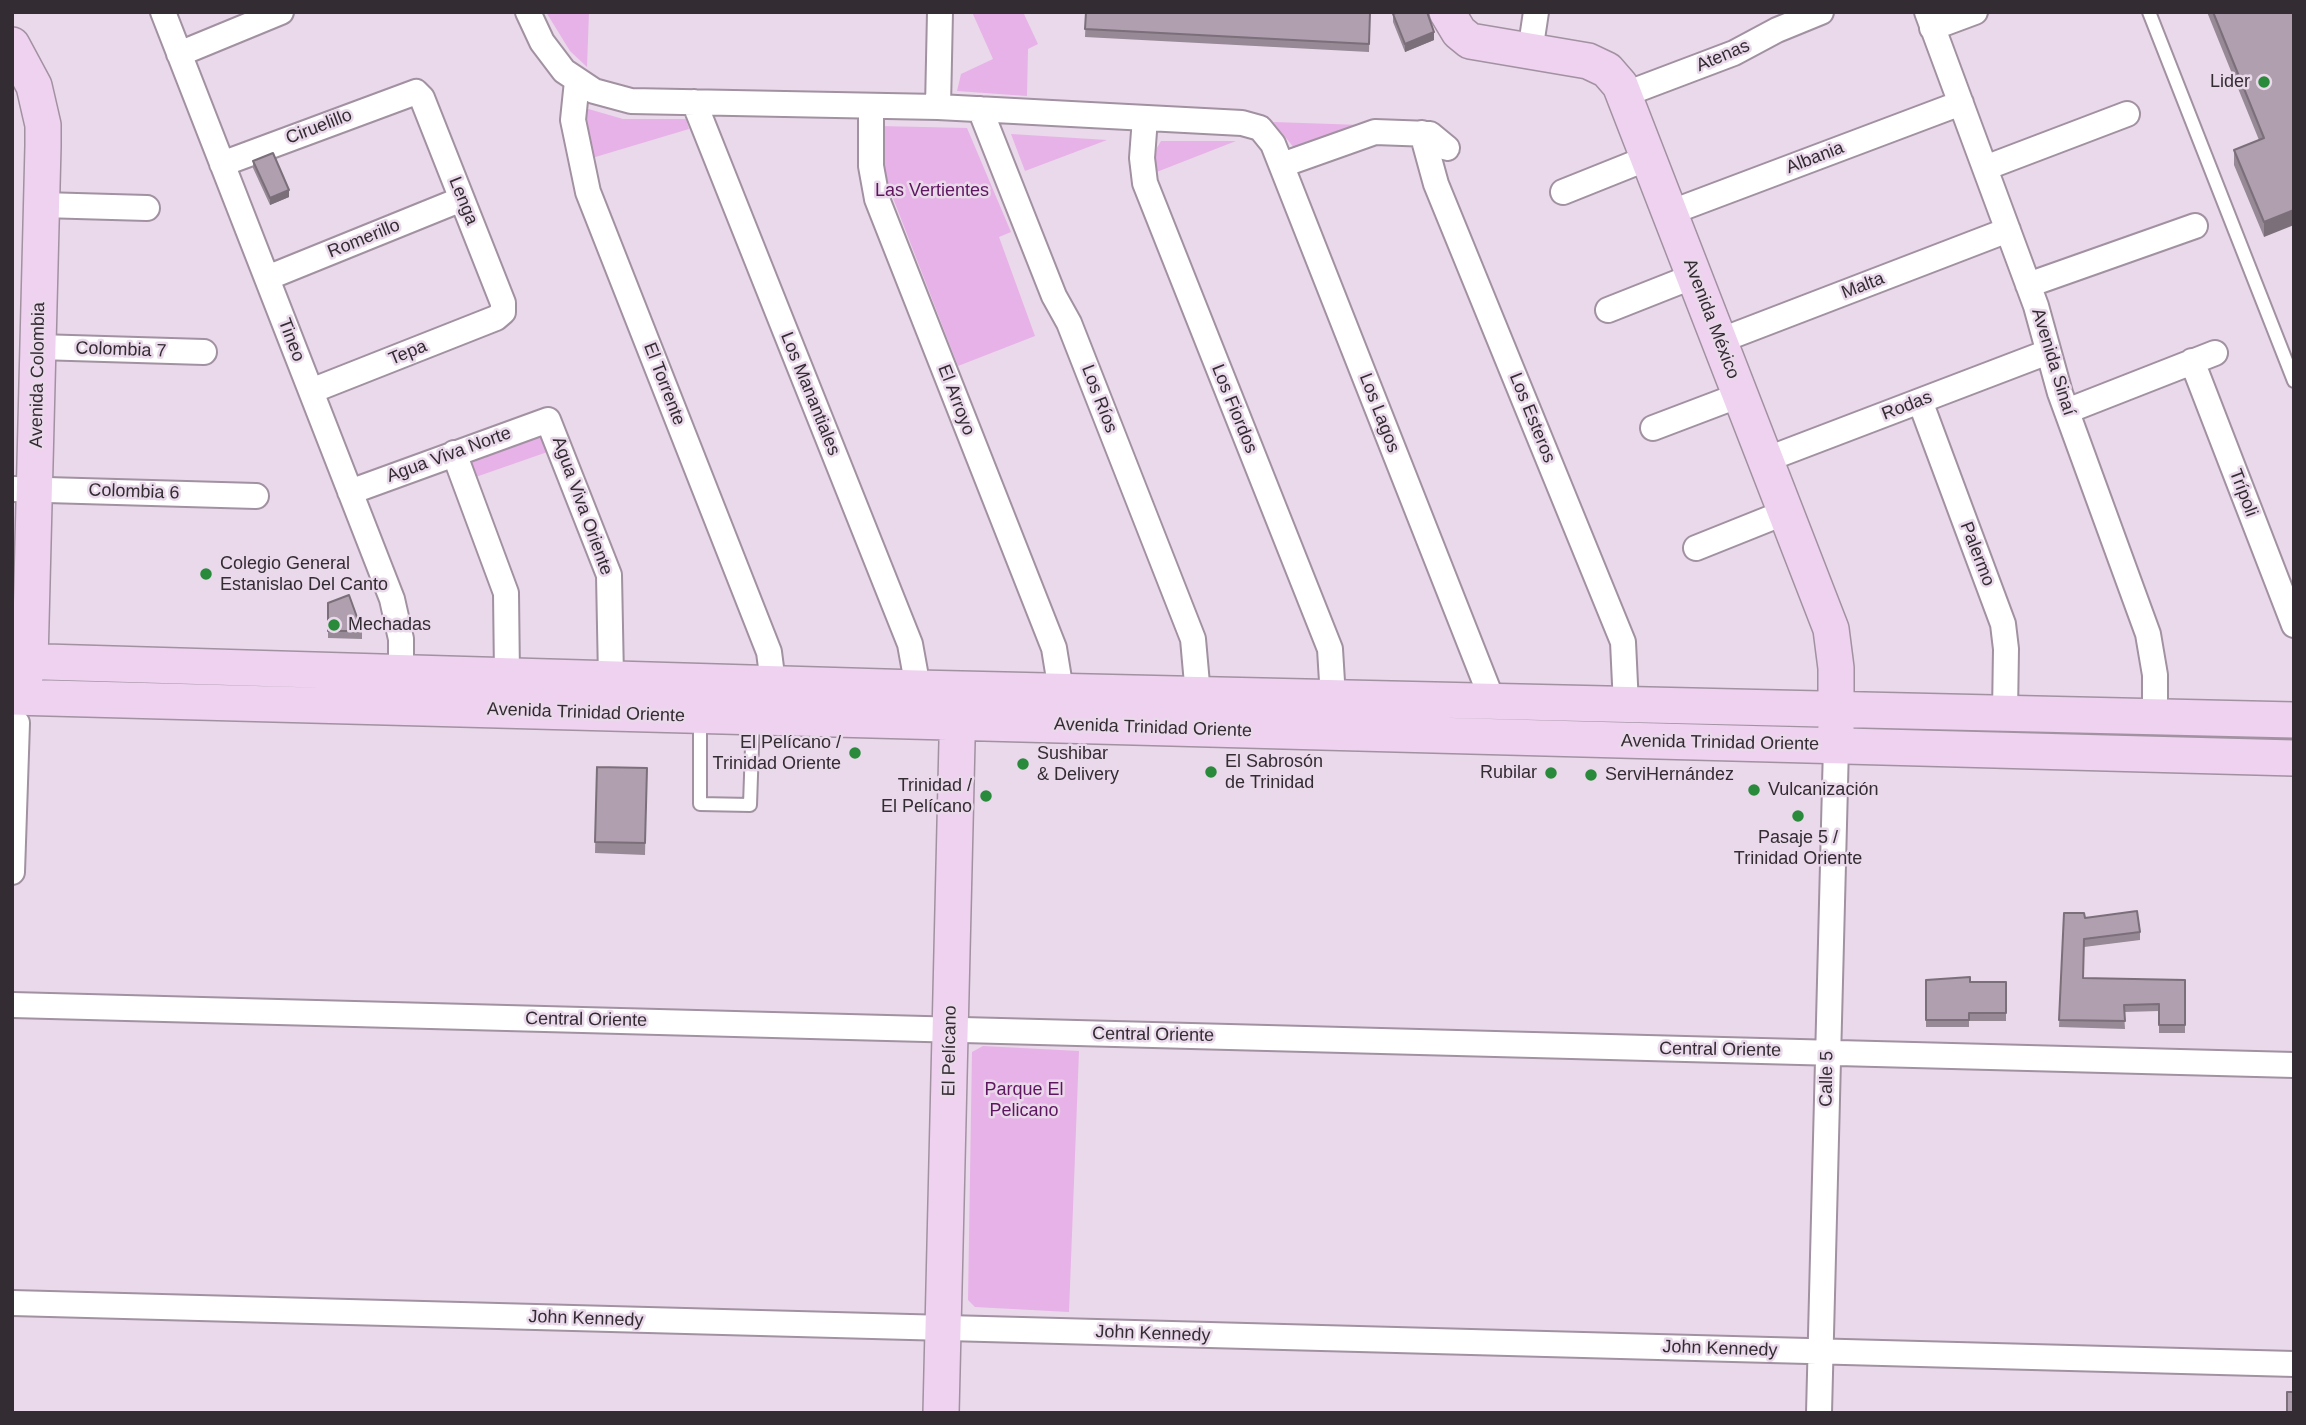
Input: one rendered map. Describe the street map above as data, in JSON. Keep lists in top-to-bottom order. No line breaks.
{"streets":{"main road":["Avenida México","Avenida Colombia","Avenida Trinidad Oriente","El Pelícano"],"street":["Atenas","Ciruelillo","Albania","Lenga","Romerillo","Malta","Tineo","Colombia 7","Tepa","Avenida Sinaí","El Torrente","Los Manantiales","Los Ríos","El Arroyo","Rodas","Los Fiordos","Los Lagos","Los Esteros","Agua Viva Norte","Colombia 6","Trípoli","Agua Viva Oriente","Palermo","Central Oriente","Calle 5","John Kennedy"]},"crossings":[["Atenas","Avenida México"],["Ciruelillo","Lenga"],["Ciruelillo","Tineo"],["Albania","Avenida México"],["Albania","Avenida Sinaí"],["Lenga","Romerillo"],["Lenga","Tepa"],["Romerillo","Tineo"],["Malta","Avenida México"],["Malta","Avenida Sinaí"],["Avenida México","Rodas"],["Avenida México","Avenida Trinidad Oriente"],["Avenida México","Calle 5"],["Tineo","Tepa"],["Tineo","Agua Viva Norte"],["Tineo","Avenida Trinidad Oriente"],["Colombia 7","Avenida Colombia"],["Avenida Sinaí","Rodas"],["Avenida Sinaí","Trípoli"],["Avenida Sinaí","Avenida Trinidad Oriente"],["Avenida Colombia","Colombia 6"],["Avenida Colombia","Avenida Trinidad Oriente"],["El Torrente","Avenida Trinidad Oriente"],["Los Manantiales","Avenida Trinidad Oriente"],["Los Ríos","Avenida Trinidad Oriente"],["El Arroyo","Avenida Trinidad Oriente"],["Rodas","Palermo"],["Los Fiordos","Los Lagos"],["Los Fiordos","Avenida Trinidad Oriente"],["Los Lagos","Avenida Trinidad Oriente"],["Los Esteros","Avenida Trinidad Oriente"],["Agua Viva Norte","Agua Viva Oriente"],["Agua Viva Oriente","Avenida Trinidad Oriente"],["Palermo","Avenida Trinidad Oriente"],["Avenida Trinidad Oriente","El Pelícano"],["Avenida Trinidad Oriente","Calle 5"],["Central Oriente","El Pelícano"],["Central Oriente","Calle 5"],["El Pelícano","John Kennedy"],["Calle 5","John Kennedy"]],"parks":["Las Vertientes","Parque El Pelicano"],"places":["Lider","Colegio General Estanislao Del Canto","Mechadas","El Pelícano / Trinidad Oriente","Sushibar & Delivery","El Sabrosón de Trinidad","Rubilar","ServiHernández","Vulcanización","Trinidad / El Pelícano","Pasaje 5 / Trinidad Oriente"]}
